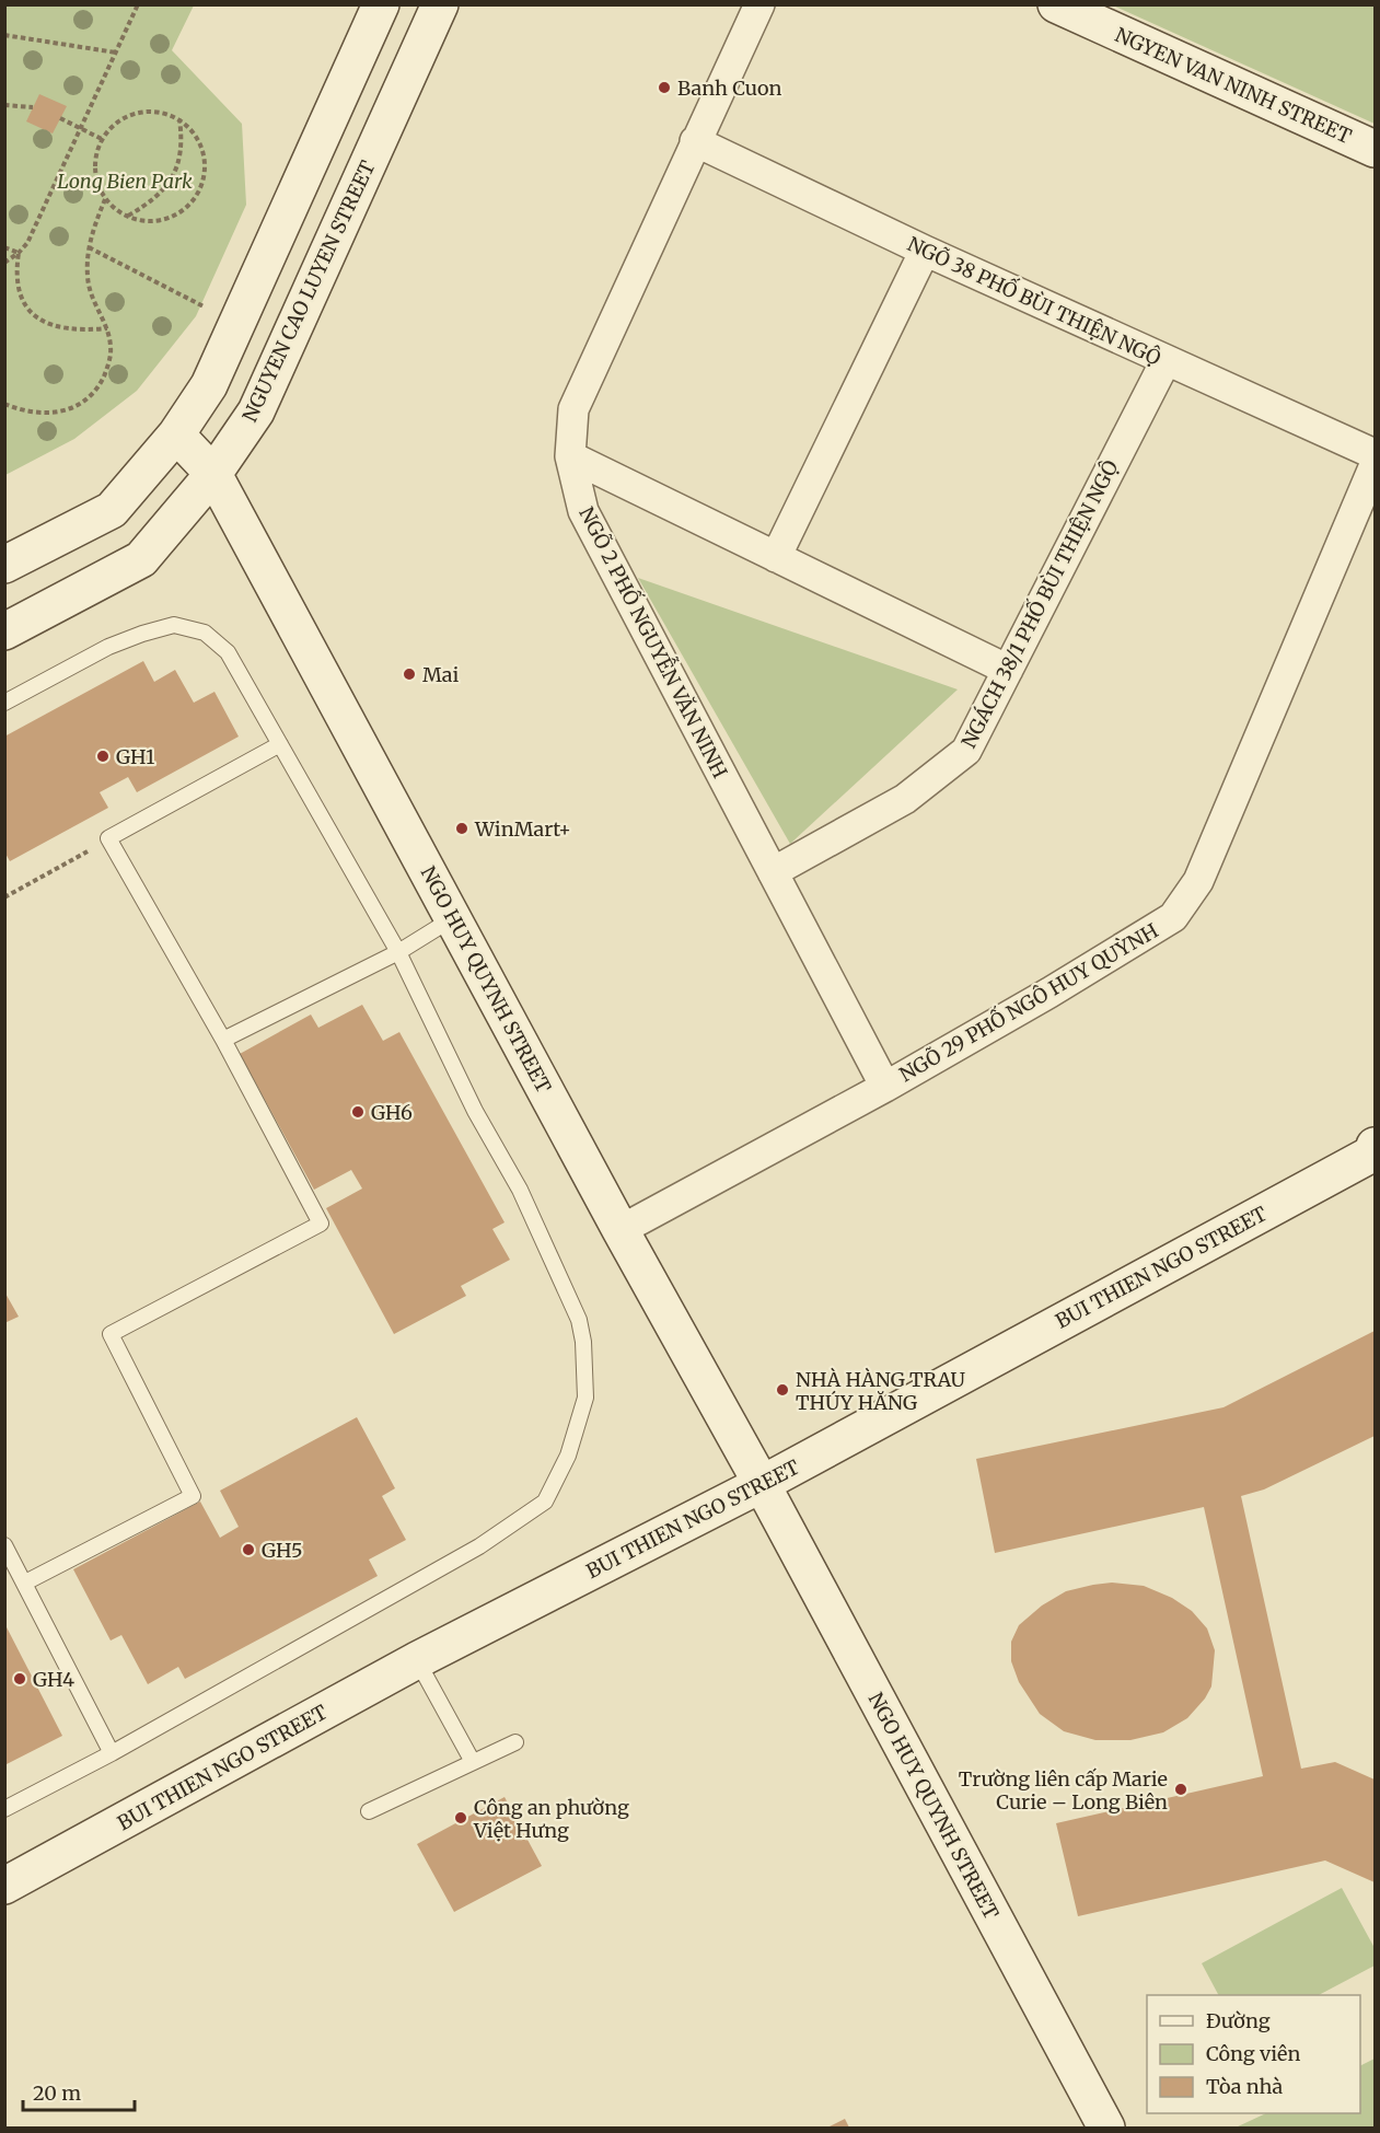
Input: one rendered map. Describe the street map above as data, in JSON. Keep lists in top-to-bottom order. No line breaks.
{"streets":{"street":["NGYEN VAN NINH STREET","NGUYEN CAO LUYEN STREET","NGÕ 38 PHỐ BÙI THIỆN NGỘ","NGÁCH 38/1 PHỐ BÙI THIỆN NGỘ","NGÕ 2 PHỐ NGUYỄN VĂN NINH","NGO HUY QUYNH STREET","NGÕ 29 PHỐ NGÔ HUY QUỲNH","BUI THIEN NGO STREET"]},"crossings":[["NGUYEN CAO LUYEN STREET","NGO HUY QUYNH STREET"],["NGÕ 38 PHỐ BÙI THIỆN NGỘ","NGÁCH 38/1 PHỐ BÙI THIỆN NGỘ"],["NGÕ 38 PHỐ BÙI THIỆN NGỘ","NGÕ 2 PHỐ NGUYỄN VĂN NINH"],["NGÁCH 38/1 PHỐ BÙI THIỆN NGỘ","NGÕ 2 PHỐ NGUYỄN VĂN NINH"],["NGÕ 2 PHỐ NGUYỄN VĂN NINH","NGÕ 29 PHỐ NGÔ HUY QUỲNH"],["NGO HUY QUYNH STREET","NGÕ 29 PHỐ NGÔ HUY QUỲNH"],["NGO HUY QUYNH STREET","BUI THIEN NGO STREET"]],"parks":["Long Bien Park"],"places":["Banh Cuon","Mai","GH1","WinMart+","GH6","NHÀ HÀNG TRAU THÚY HĂNG","GH5","GH4","Trường liên cấp Marie Curie – Long Biên","Công an phường Việt Hưng"],"legend":["Đường","Công viên","Tòa nhà"],"scale_bar":"20 m"}
